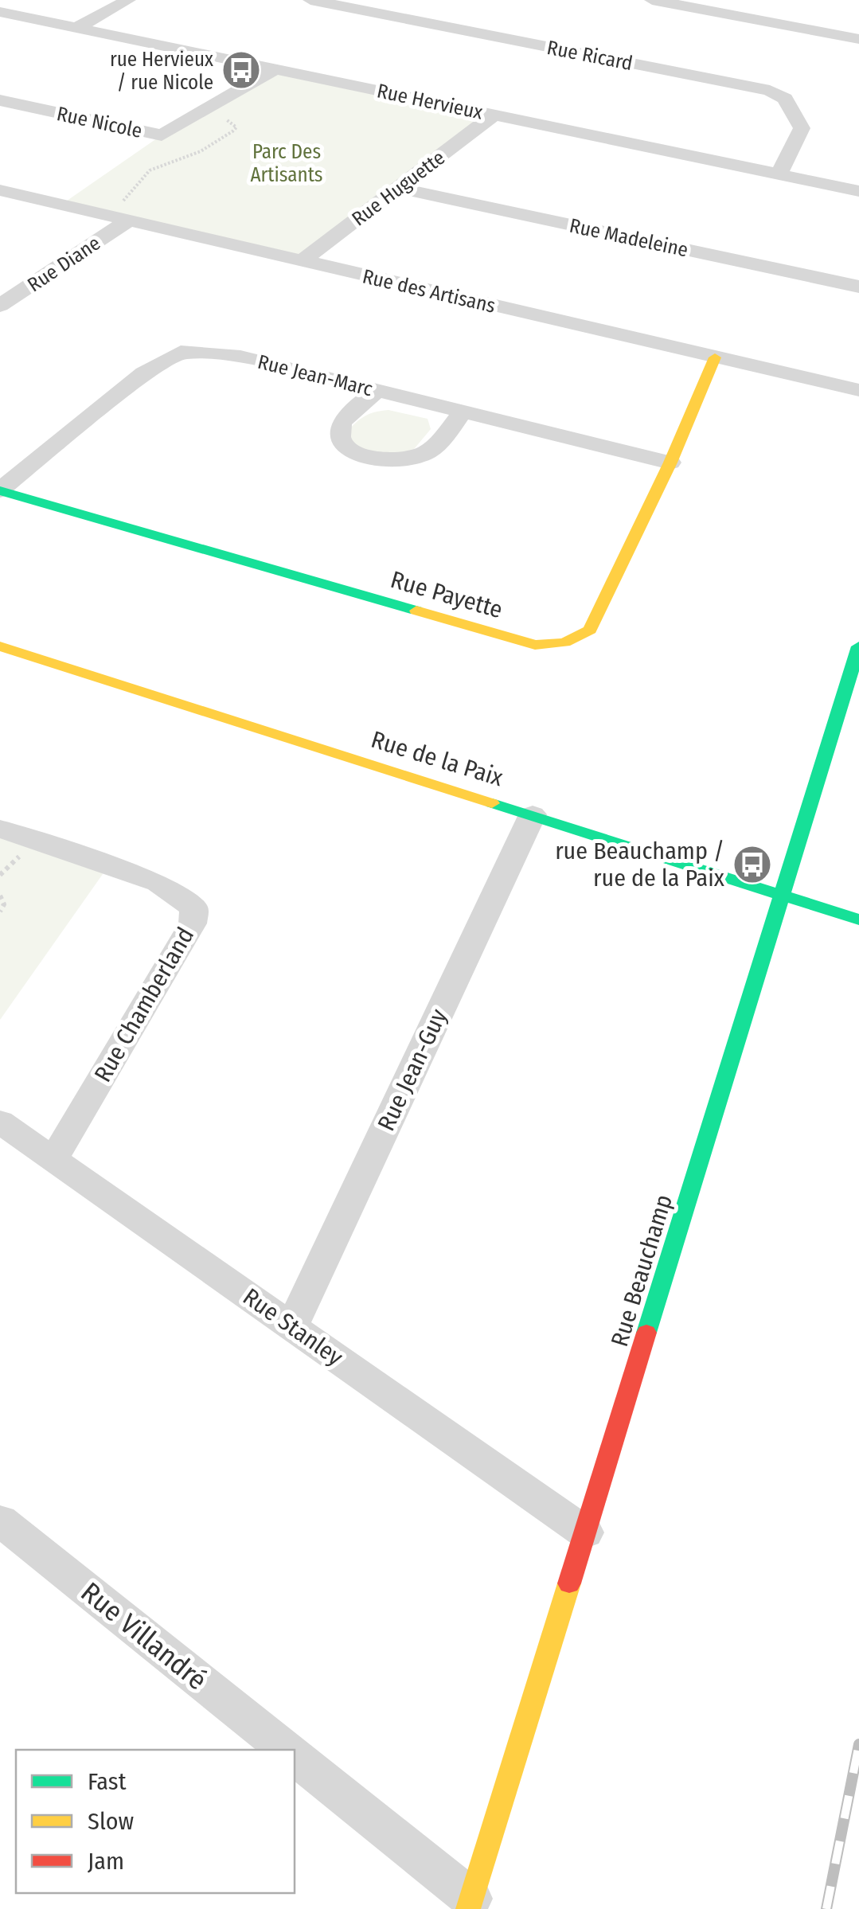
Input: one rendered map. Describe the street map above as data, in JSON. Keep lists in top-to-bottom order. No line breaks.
{"streets":{"street":["Rue Ricard","Rue Hervieux","Rue Nicole","Rue Huguette","Rue Madeleine","Rue Diane","Rue des Artisans","Rue Jean-Marc","Rue Payette","Rue de la Paix","Rue Chamberland","Rue Jean-Guy","Rue Beauchamp","Rue Stanley","Rue Villandré"]},"crossings":[["Rue Ricard","Rue Hervieux"],["Rue Hervieux","Rue Nicole"],["Rue Hervieux","Rue Huguette"],["Rue Huguette","Rue Madeleine"],["Rue Huguette","Rue des Artisans"],["Rue Diane","Rue des Artisans"],["Rue des Artisans","Rue Payette"],["Rue Jean-Marc","Rue Payette"],["Rue de la Paix","Rue Jean-Guy"],["Rue de la Paix","Rue Beauchamp"],["Rue Chamberland","Rue Stanley"],["Rue Jean-Guy","Rue Stanley"],["Rue Beauchamp","Rue Stanley"],["Rue Beauchamp","Rue Villandré"]],"parks":["Parc Des Artisants"],"places":{"bus stop":["rue Hervieux / rue Nicole","rue Beauchamp / rue de la Paix"]},"legend":["Fast","Slow","Jam"]}
